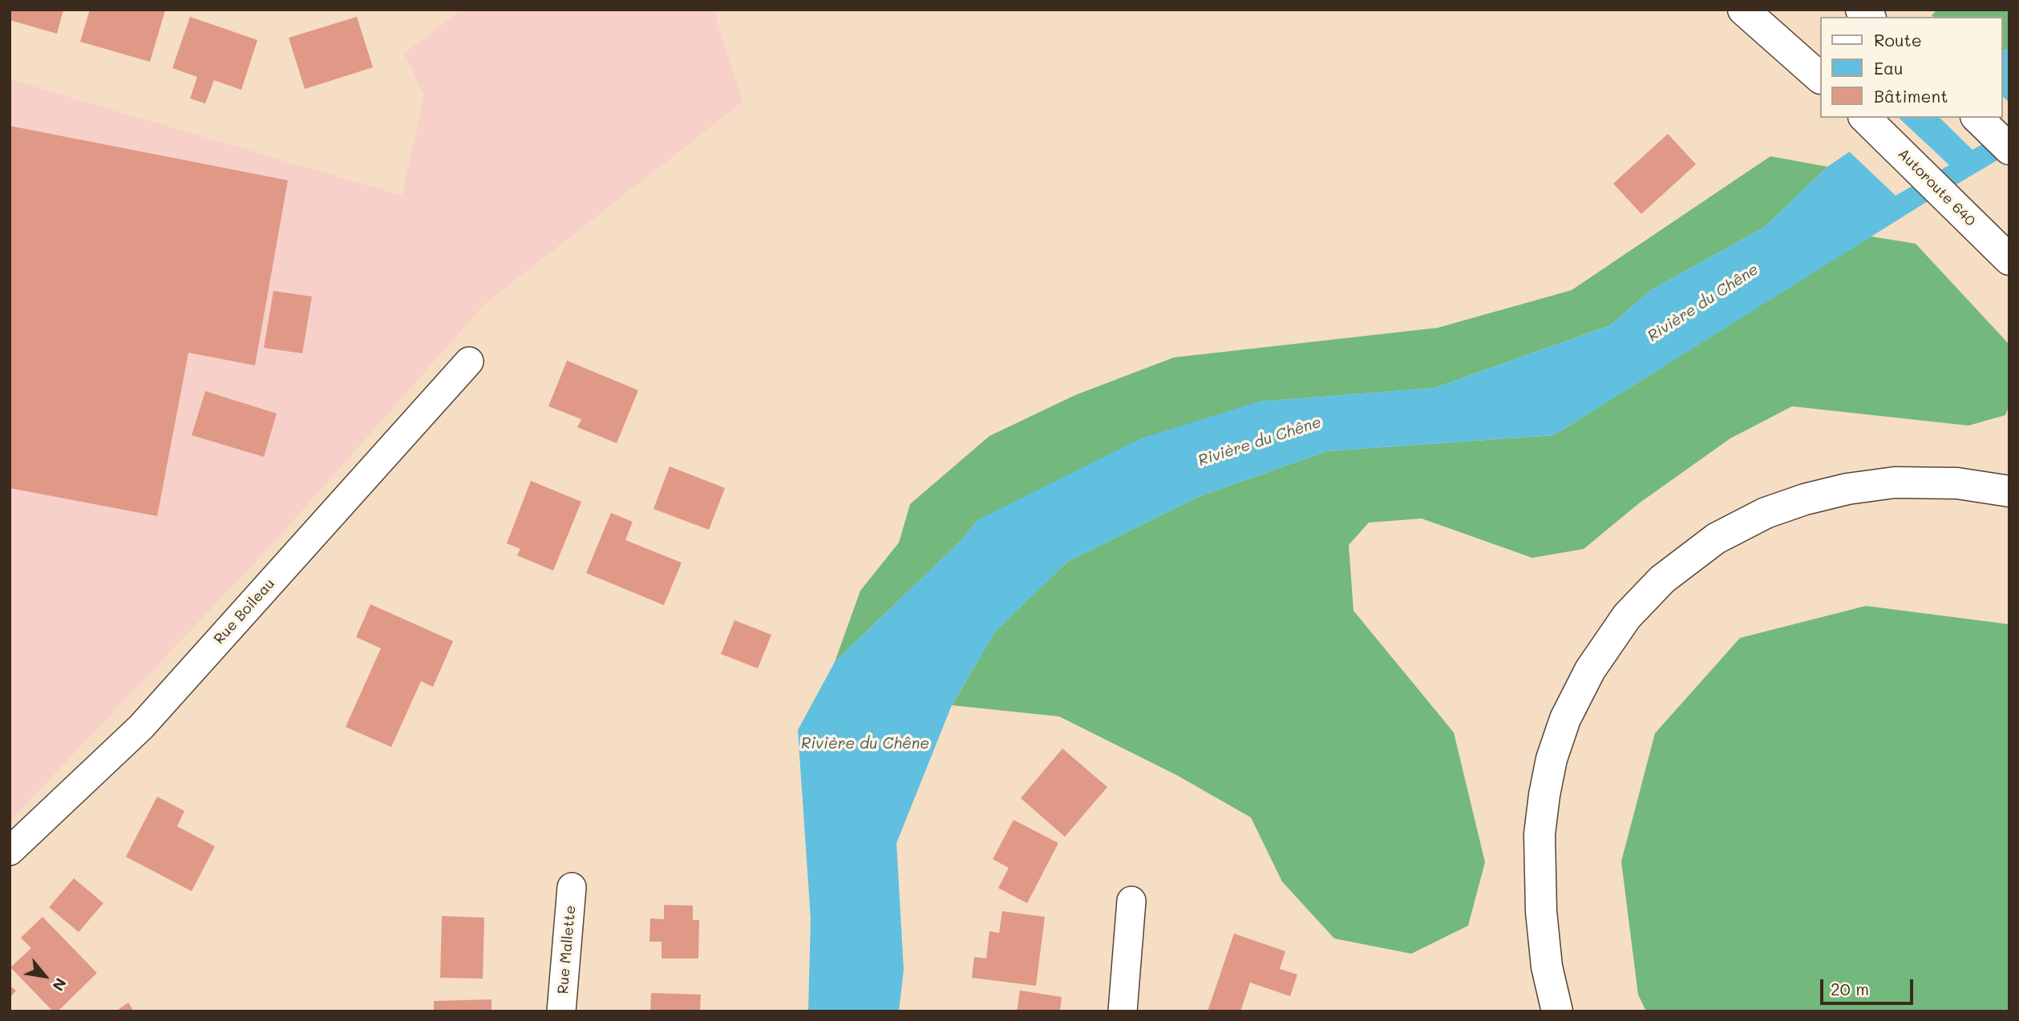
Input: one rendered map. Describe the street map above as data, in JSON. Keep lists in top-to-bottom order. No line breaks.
{"streets":{"highway":["Autoroute 640"],"street":["Rue Boileau","Rue Mallette"]},"water":["Rivière du Chêne"],"legend":["Route","Eau","Bâtiment"],"scale_bar":"20 m","north":"bottom right"}
